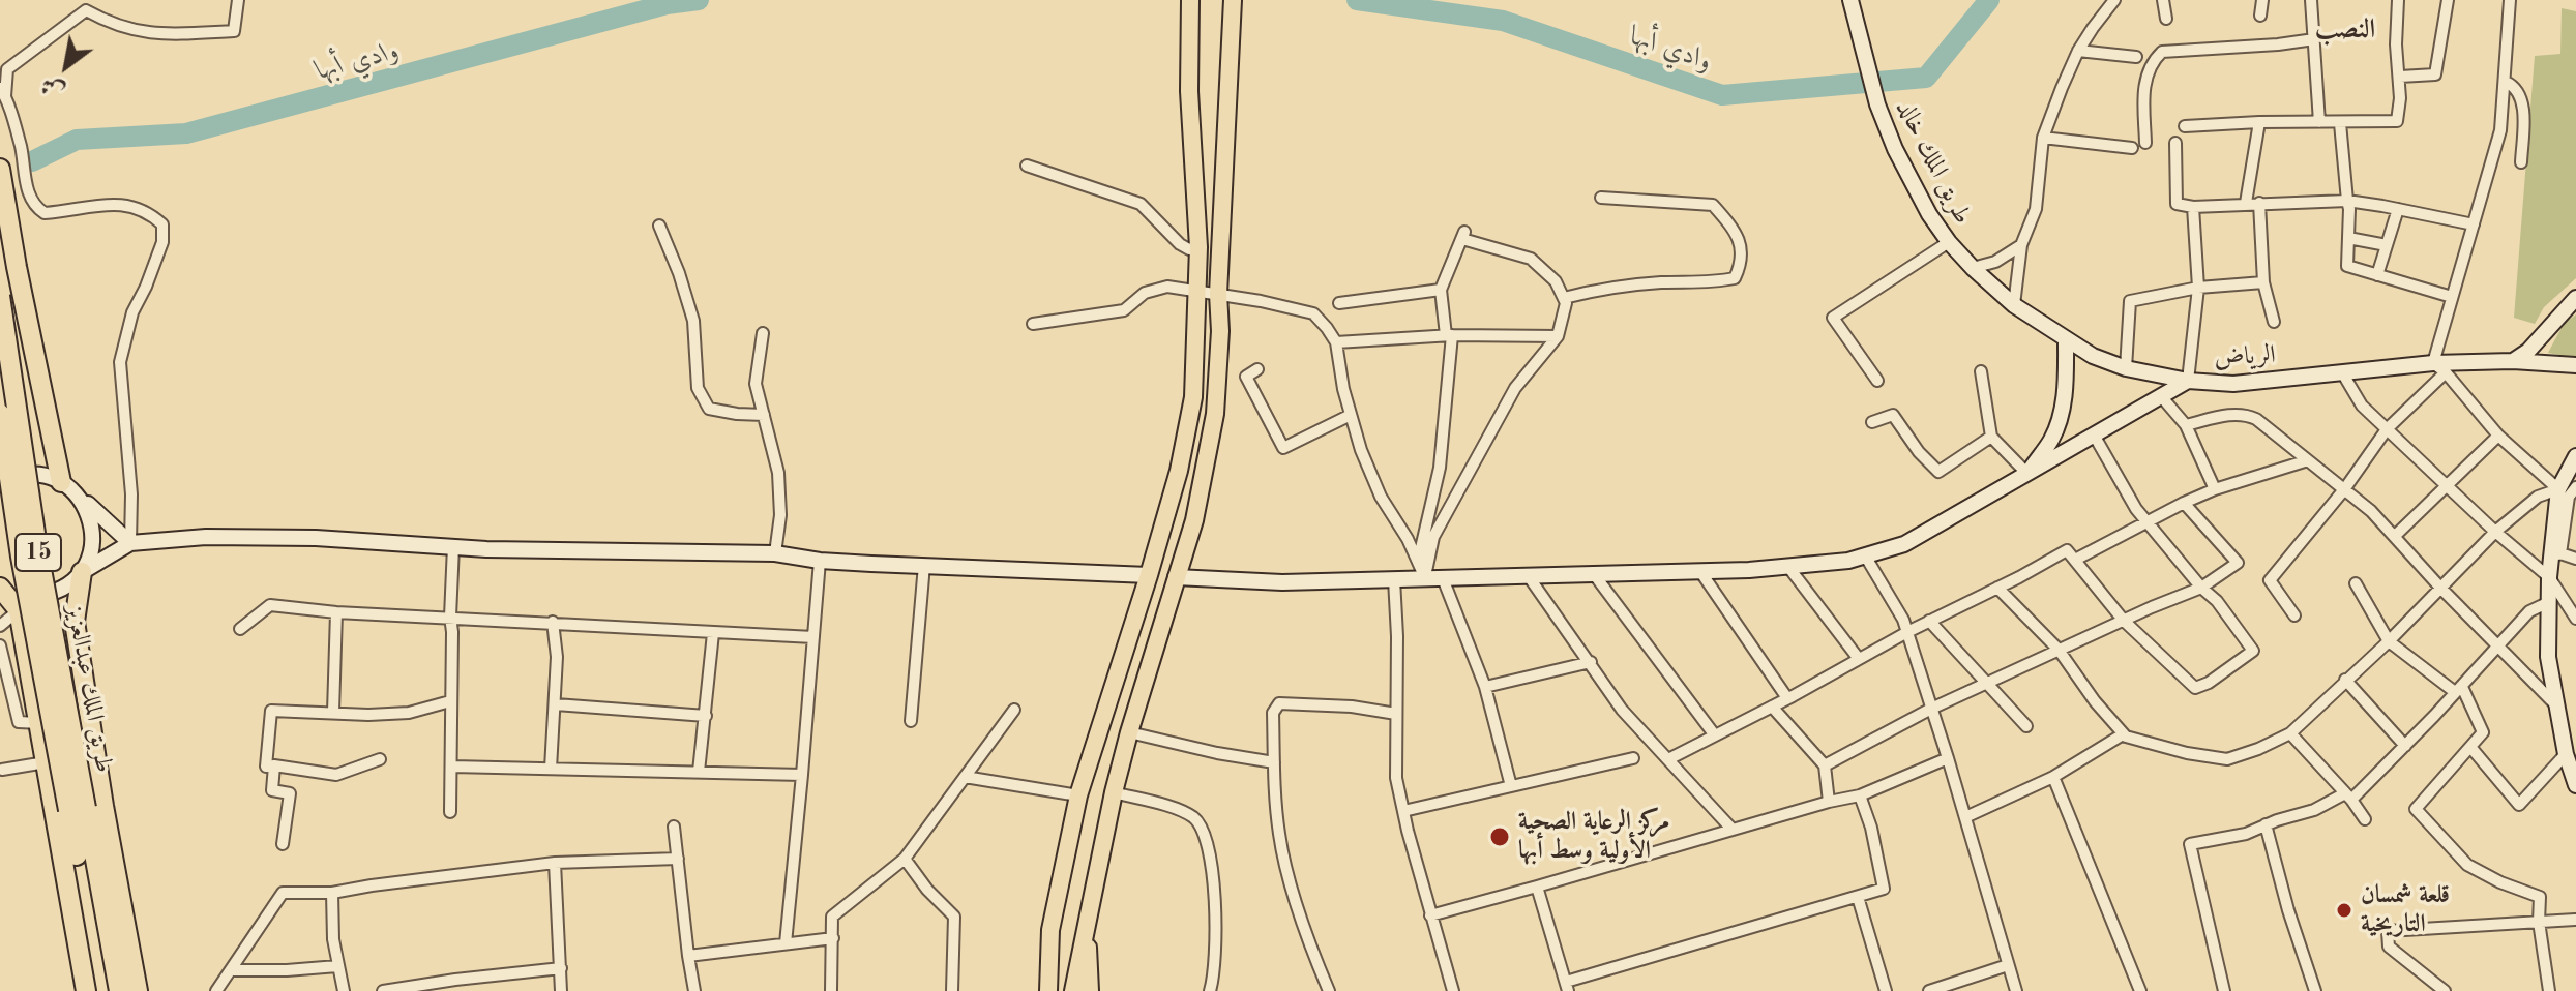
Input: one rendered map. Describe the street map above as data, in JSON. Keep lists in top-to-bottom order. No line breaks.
{"streets":{"highway":["15","طريق الملك عبدالعزيز"],"street":["طريق الملك خالد","الرياض"]},"crossings":[["طريق الملك خالد","الرياض"]],"districts":["النصب"],"water":["وادي أبها"],"places":["مركز الرعاية الصحية الأولية وسط أبها","قلعة شمسان التاريخية"],"north":"bottom left"}
